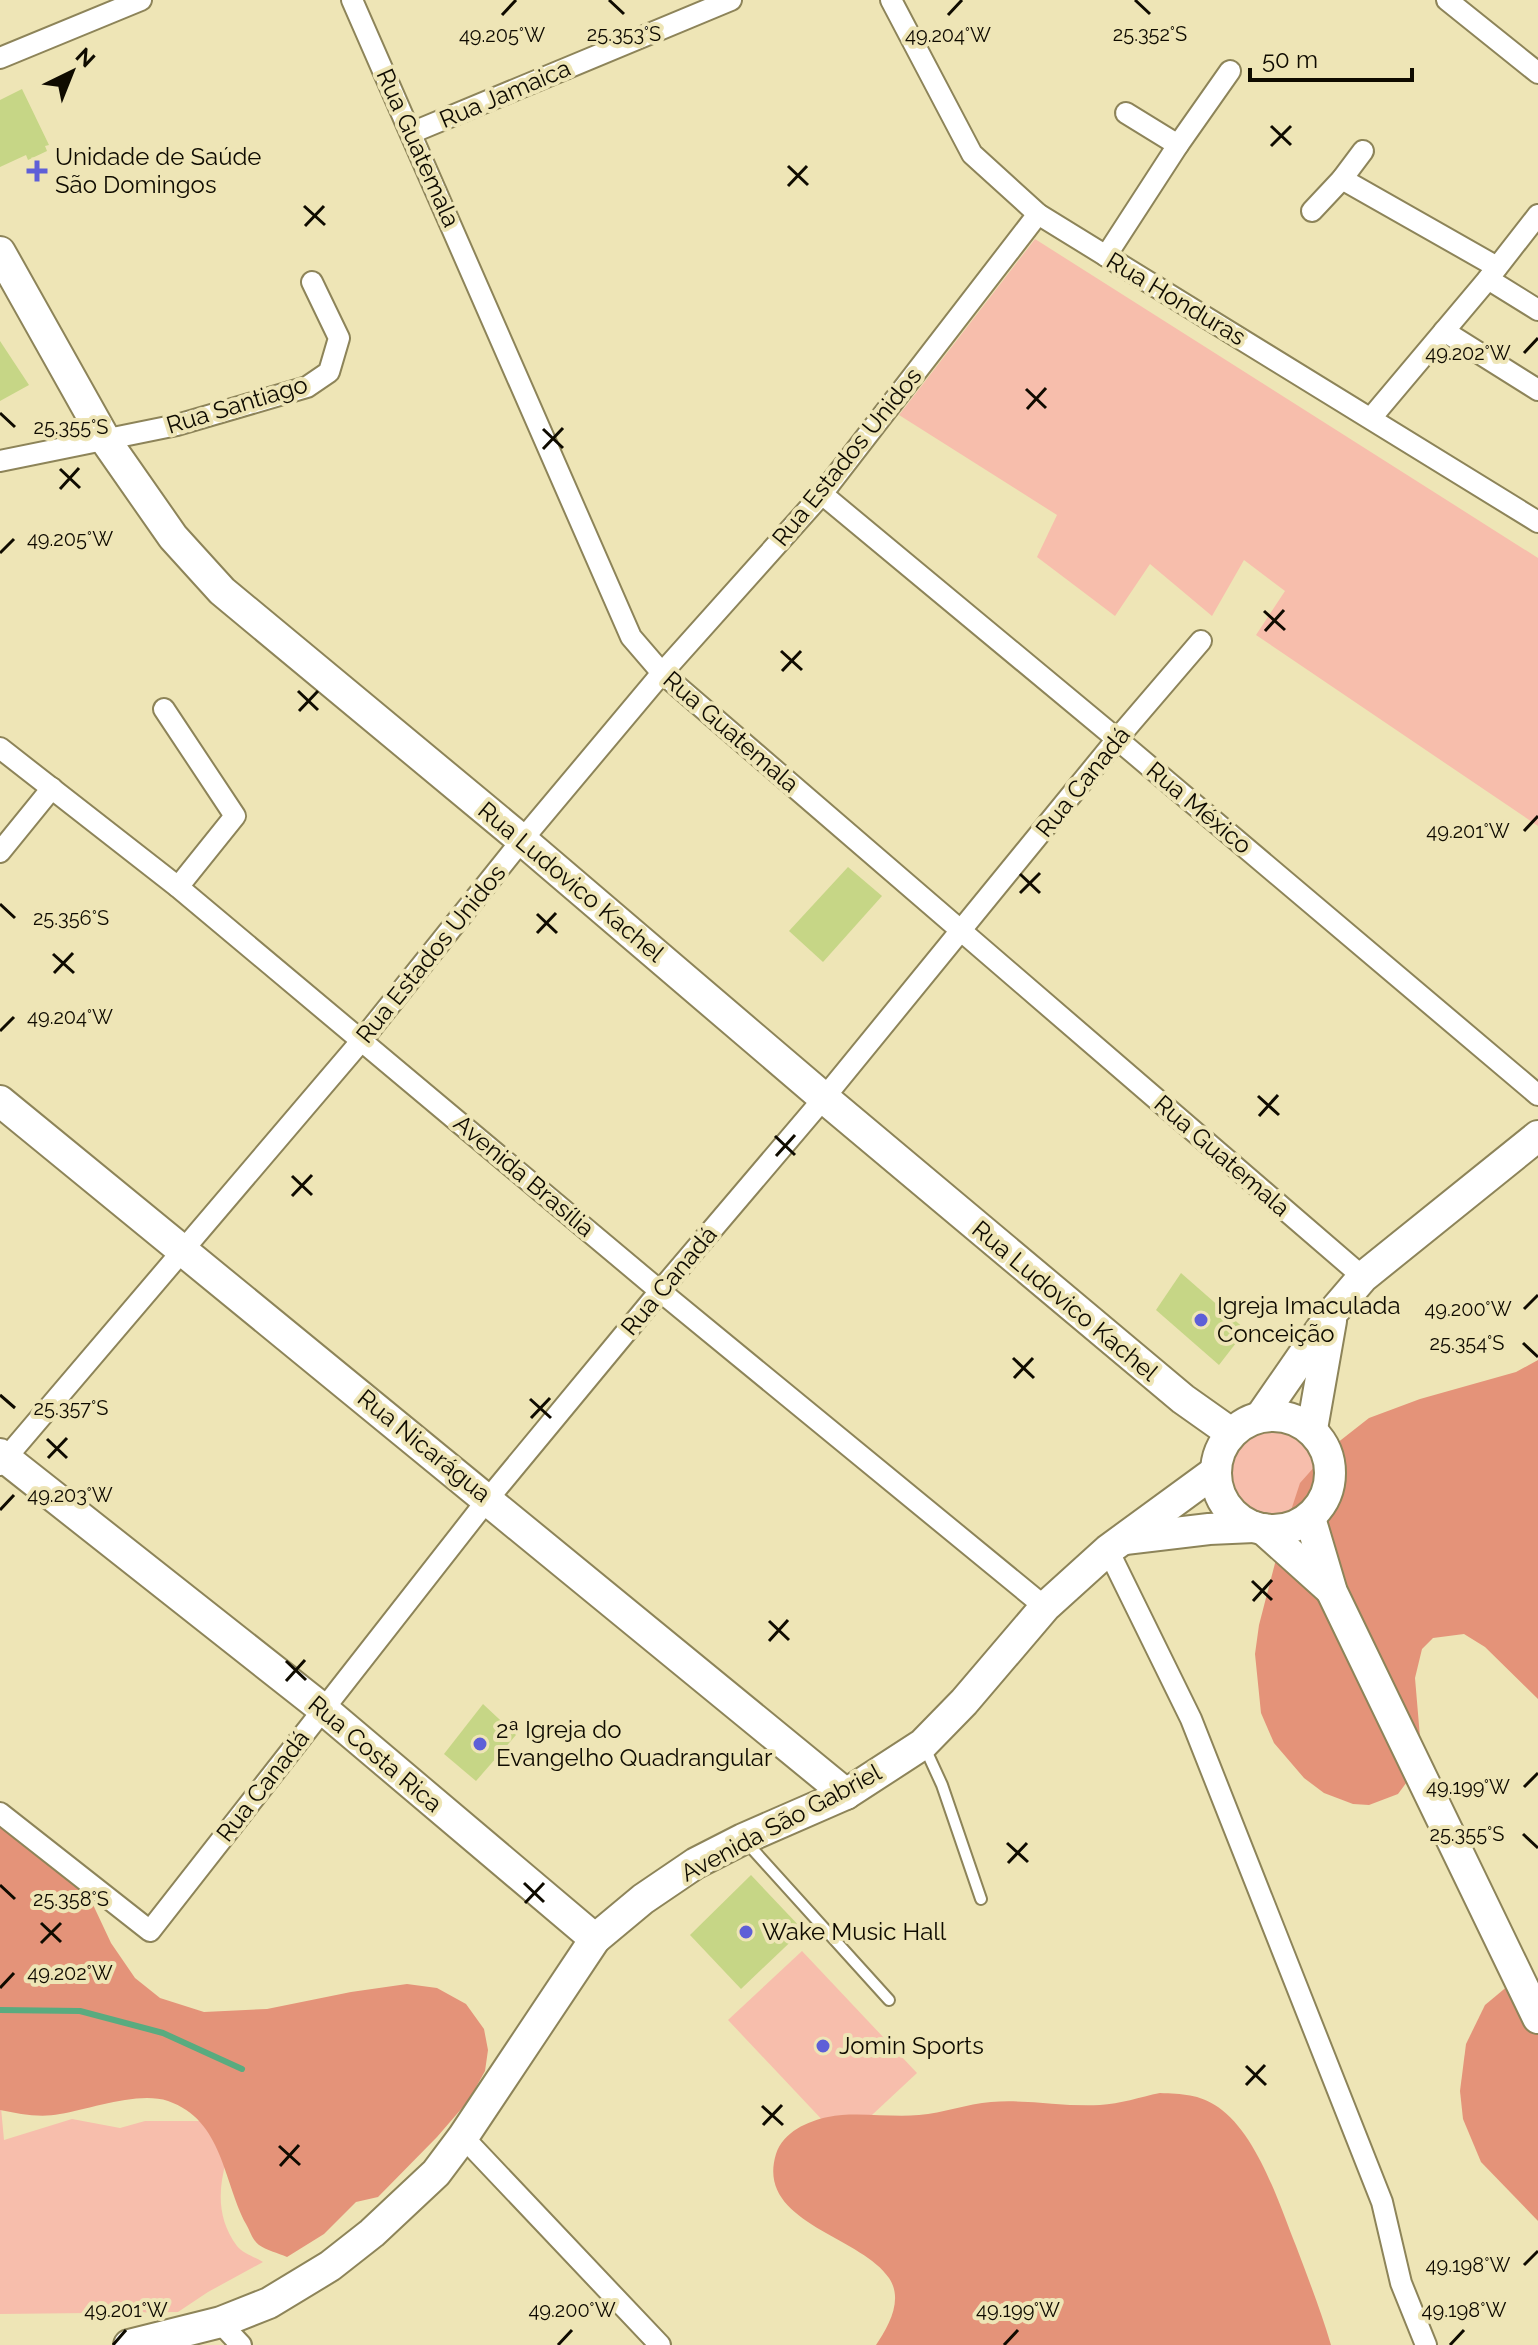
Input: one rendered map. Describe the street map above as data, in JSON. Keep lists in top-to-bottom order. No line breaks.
{"streets":{"main road":["Rua Ludovico Kachel","Rua Nicarágua","Rua Costa Rica","Avenida São Gabriel"],"street":["Rua Jamaica","Rua Guatemala","Rua Honduras","Rua Santiago","Rua Estados Unidos","Rua Canadá","Rua México","Avenida Brasília"]},"crossings":[["Rua Jamaica","Rua Guatemala"],["Rua Guatemala","Rua Estados Unidos"],["Rua Guatemala","Rua Canadá"],["Rua Honduras","Rua Estados Unidos"],["Rua Santiago","Rua Ludovico Kachel"],["Rua Estados Unidos","Rua México"],["Rua Estados Unidos","Rua Ludovico Kachel"],["Rua Estados Unidos","Avenida Brasília"],["Rua Estados Unidos","Rua Nicarágua"],["Rua Estados Unidos","Rua Costa Rica"],["Rua Canadá","Rua México"],["Rua Canadá","Rua Ludovico Kachel"],["Rua Canadá","Avenida Brasília"],["Rua Canadá","Rua Nicarágua"],["Rua Canadá","Rua Costa Rica"],["Rua Ludovico Kachel","Avenida São Gabriel"],["Avenida Brasília","Avenida São Gabriel"],["Rua Nicarágua","Avenida São Gabriel"],["Rua Costa Rica","Avenida São Gabriel"]],"places":{"health":["Unidade de Saúde São Domingos"],"other":["Igreja Imaculada Conceição","2ª Igreja do Evangelho Quadrangular","Wake Music Hall","Jomin Sports"]},"scale_bar":"50 m","north":"top right","coordinates":["25.353°S","25.352°S","49.205°W","49.204°W","49.202°W","25.355°S","49.201°W","25.356°S","49.200°W","25.354°S","25.357°S","49.203°W","49.199°W","25.358°S","49.198°W"]}
